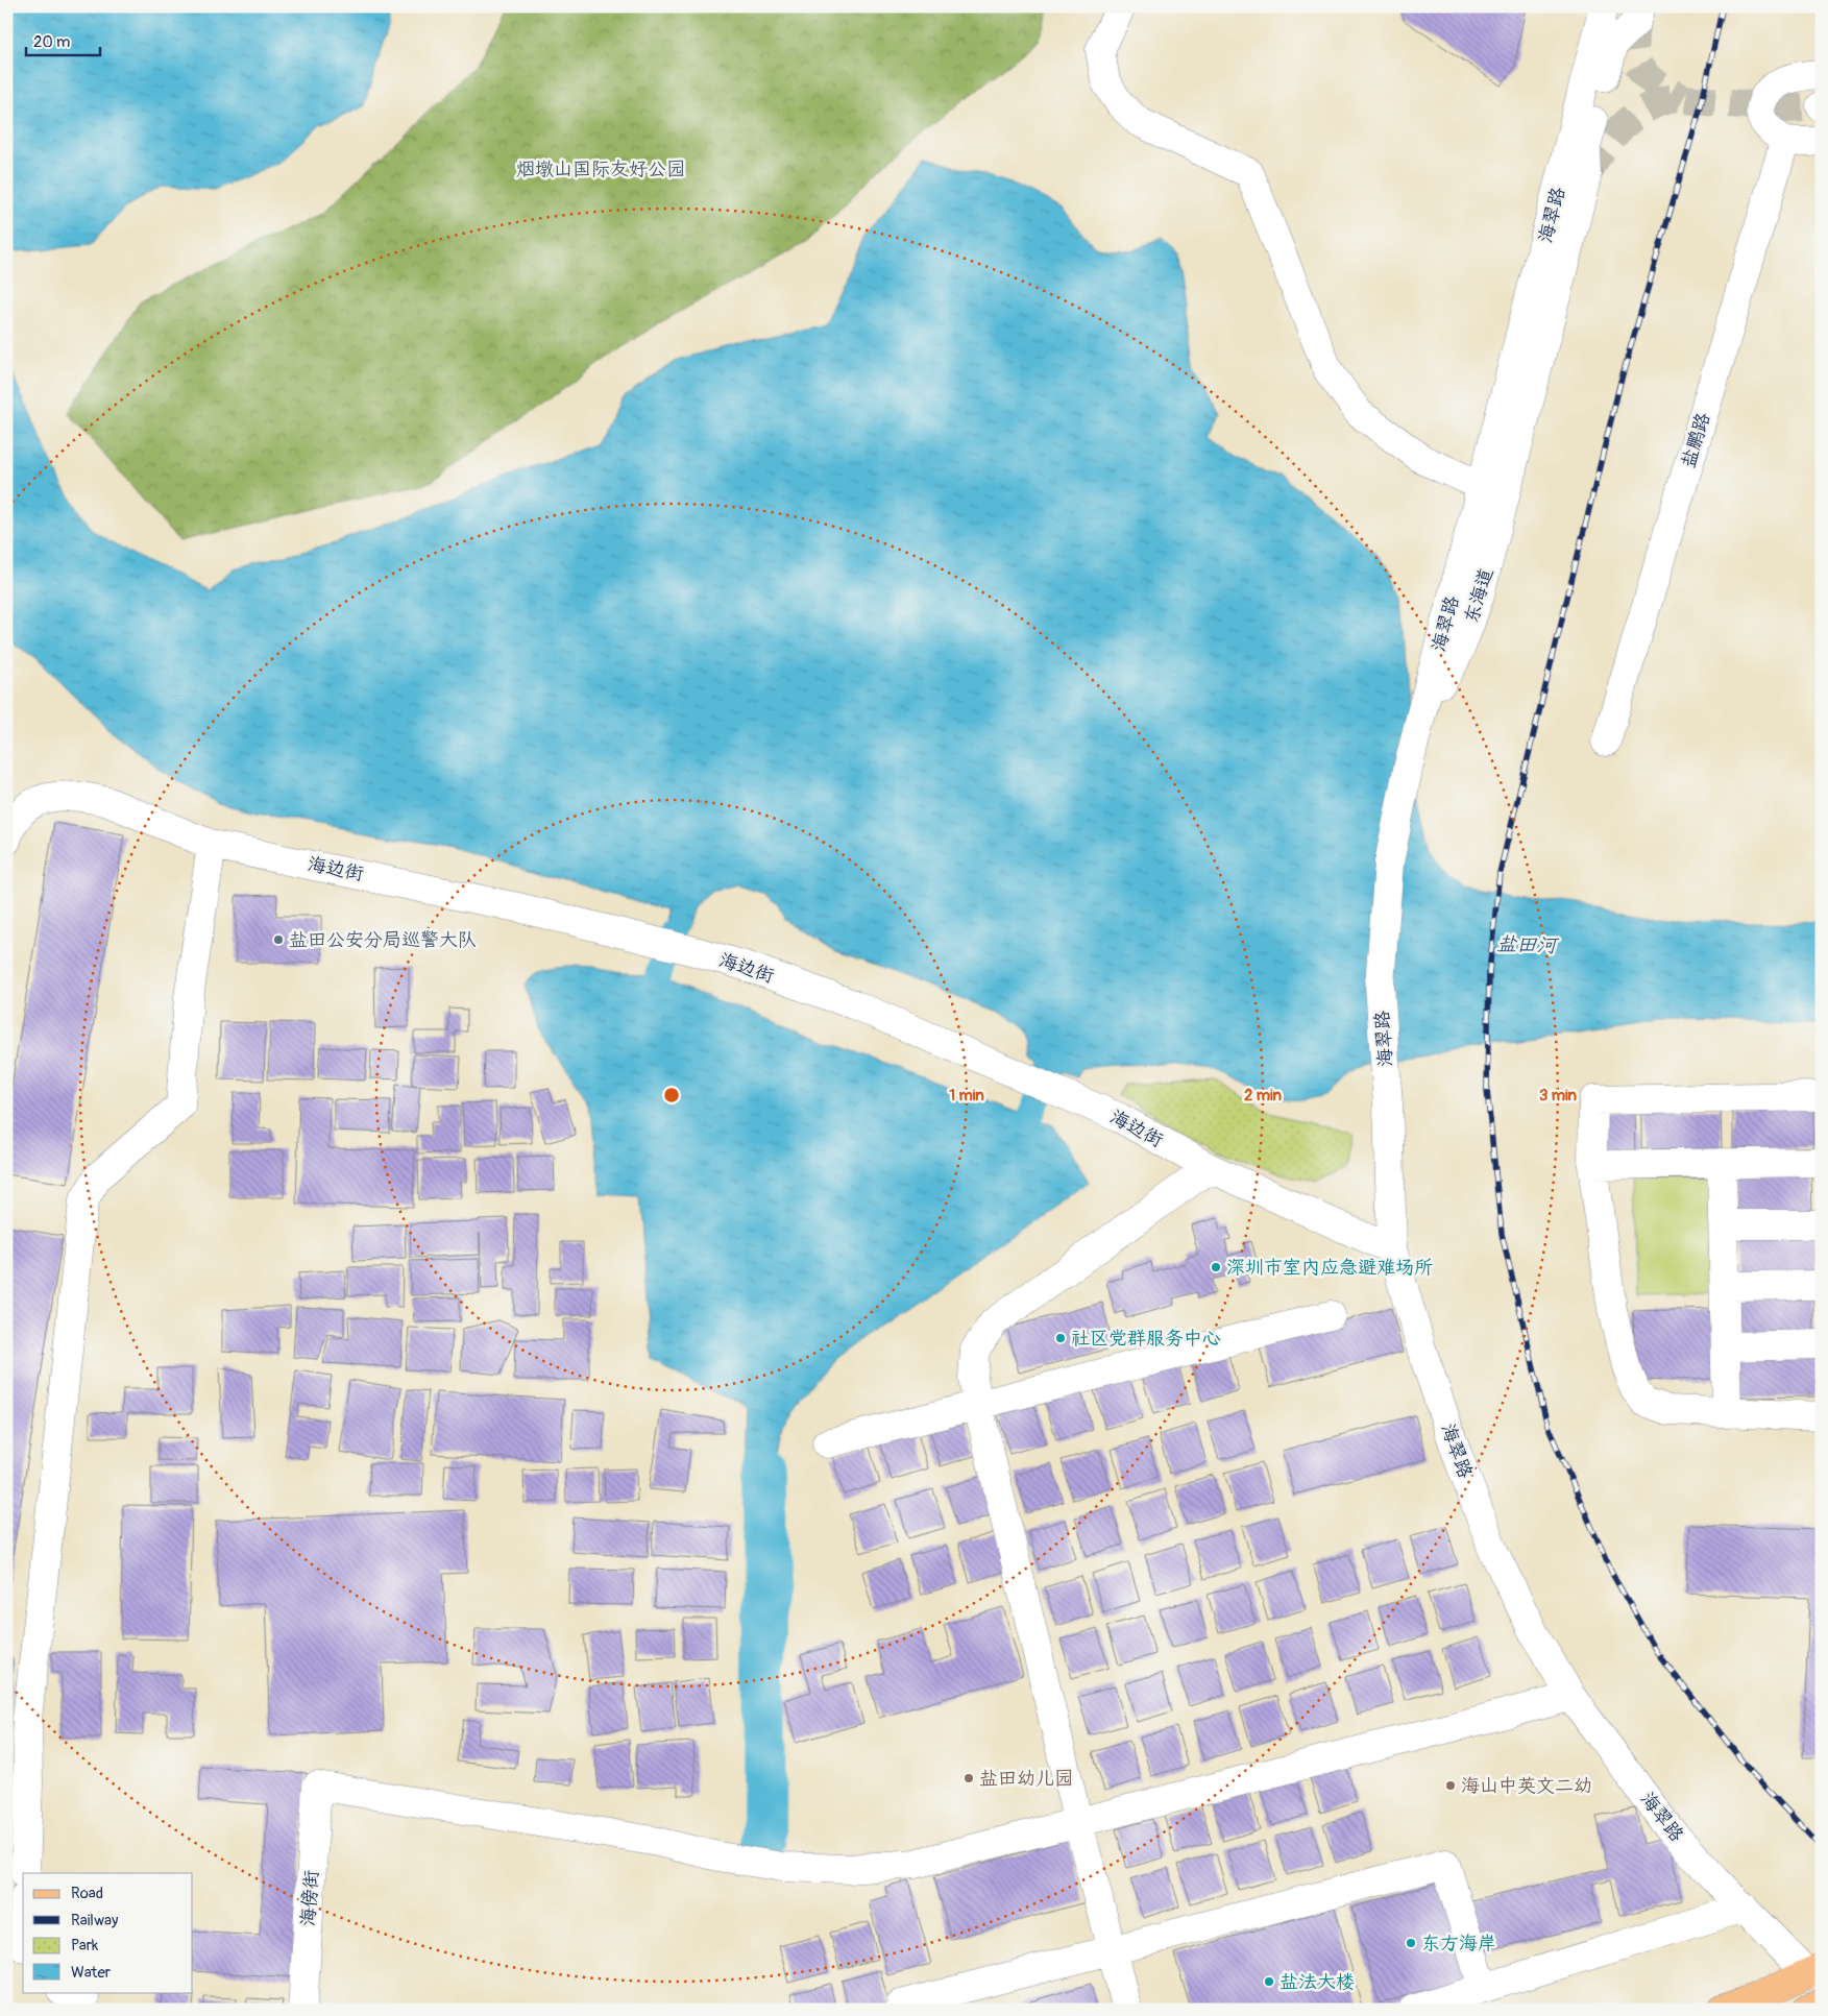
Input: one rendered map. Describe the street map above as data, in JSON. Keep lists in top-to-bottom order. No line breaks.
{"streets":{"street":["海翠路","盐鹏路","海边街","海傍街"]},"crossings":[["海翠路","海边街"]],"water":["盐田河"],"parks":["烟墩山国际友好公园"],"places":["盐田公安分局巡警大队","深圳市室内应急避难场所","社区党群服务中心","盐田幼儿园","海山中英文二幼","东方海岸","盐法大楼"],"legend":["Road","Railway","Park","Water"],"scale_bar":"20 m","rings":["1 min","2 min","3 min"]}
